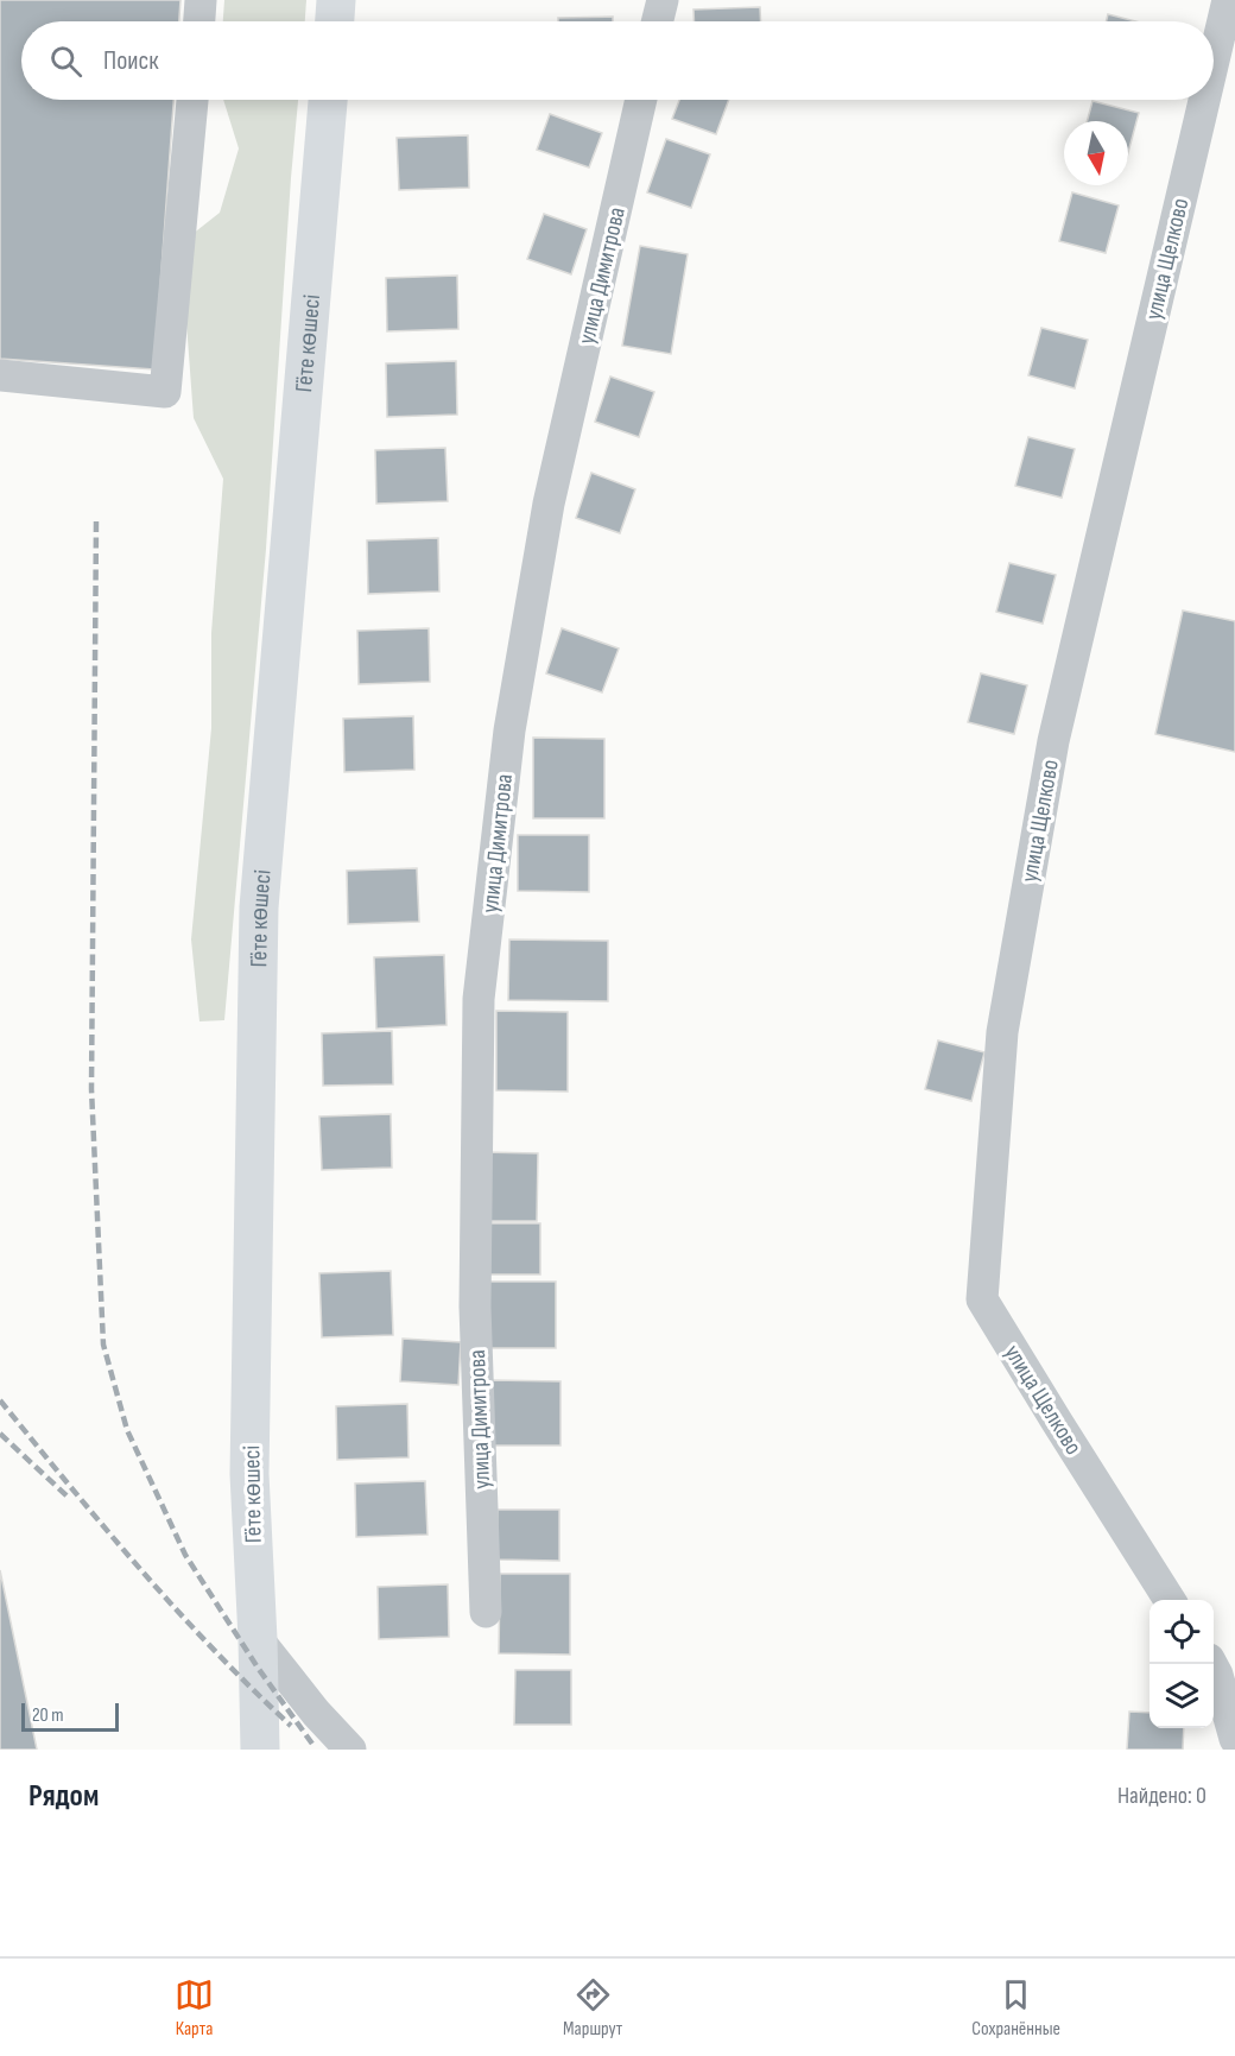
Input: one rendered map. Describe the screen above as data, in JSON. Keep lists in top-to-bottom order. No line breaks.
{"streets":{"main road":["Гёте көшесі"],"street":["улица Щелково","улица Димитрова"]},"scale_bar":"20 m","north":"bottom","page":{"search":"Поиск","scale":"20 m","heading":["Рядом","Найдено: 0"],"nav":["Карта","Маршрут","Сохранённые"]}}
